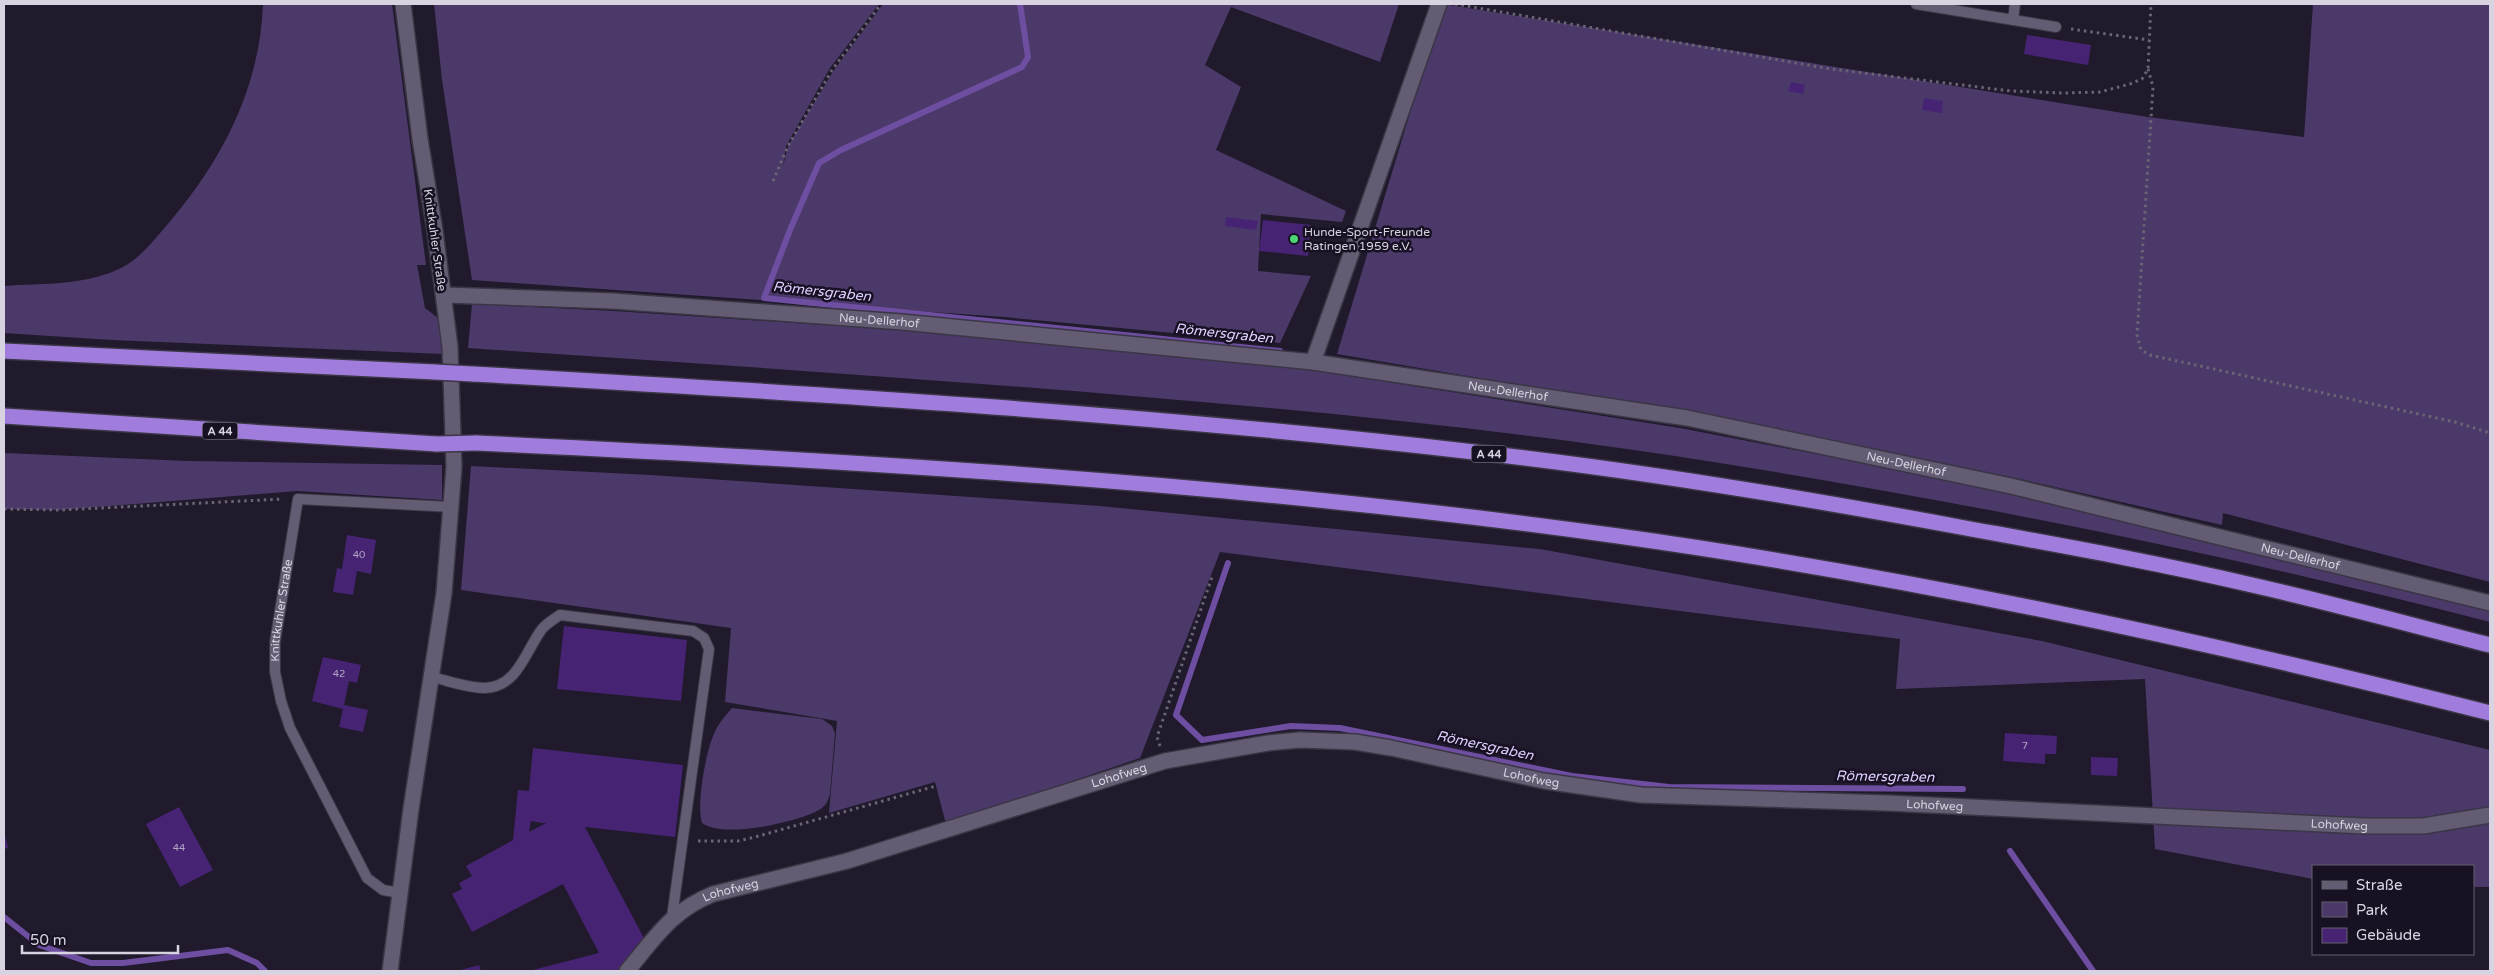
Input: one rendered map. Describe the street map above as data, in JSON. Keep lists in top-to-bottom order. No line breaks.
{"streets":{"highway":["A 44"],"street":["Knittkuhler Straße","Neu-Dellerhof","Lohofweg"]},"crossings":[["Knittkuhler Straße","Neu-Dellerhof"]],"water":["Römersgraben"],"places":["Hunde-Sport-Freunde Ratingen 1959 e.V."],"house_numbers":["40","42","7","44"],"legend":["Straße","Park","Gebäude"],"scale_bar":"50 m"}
